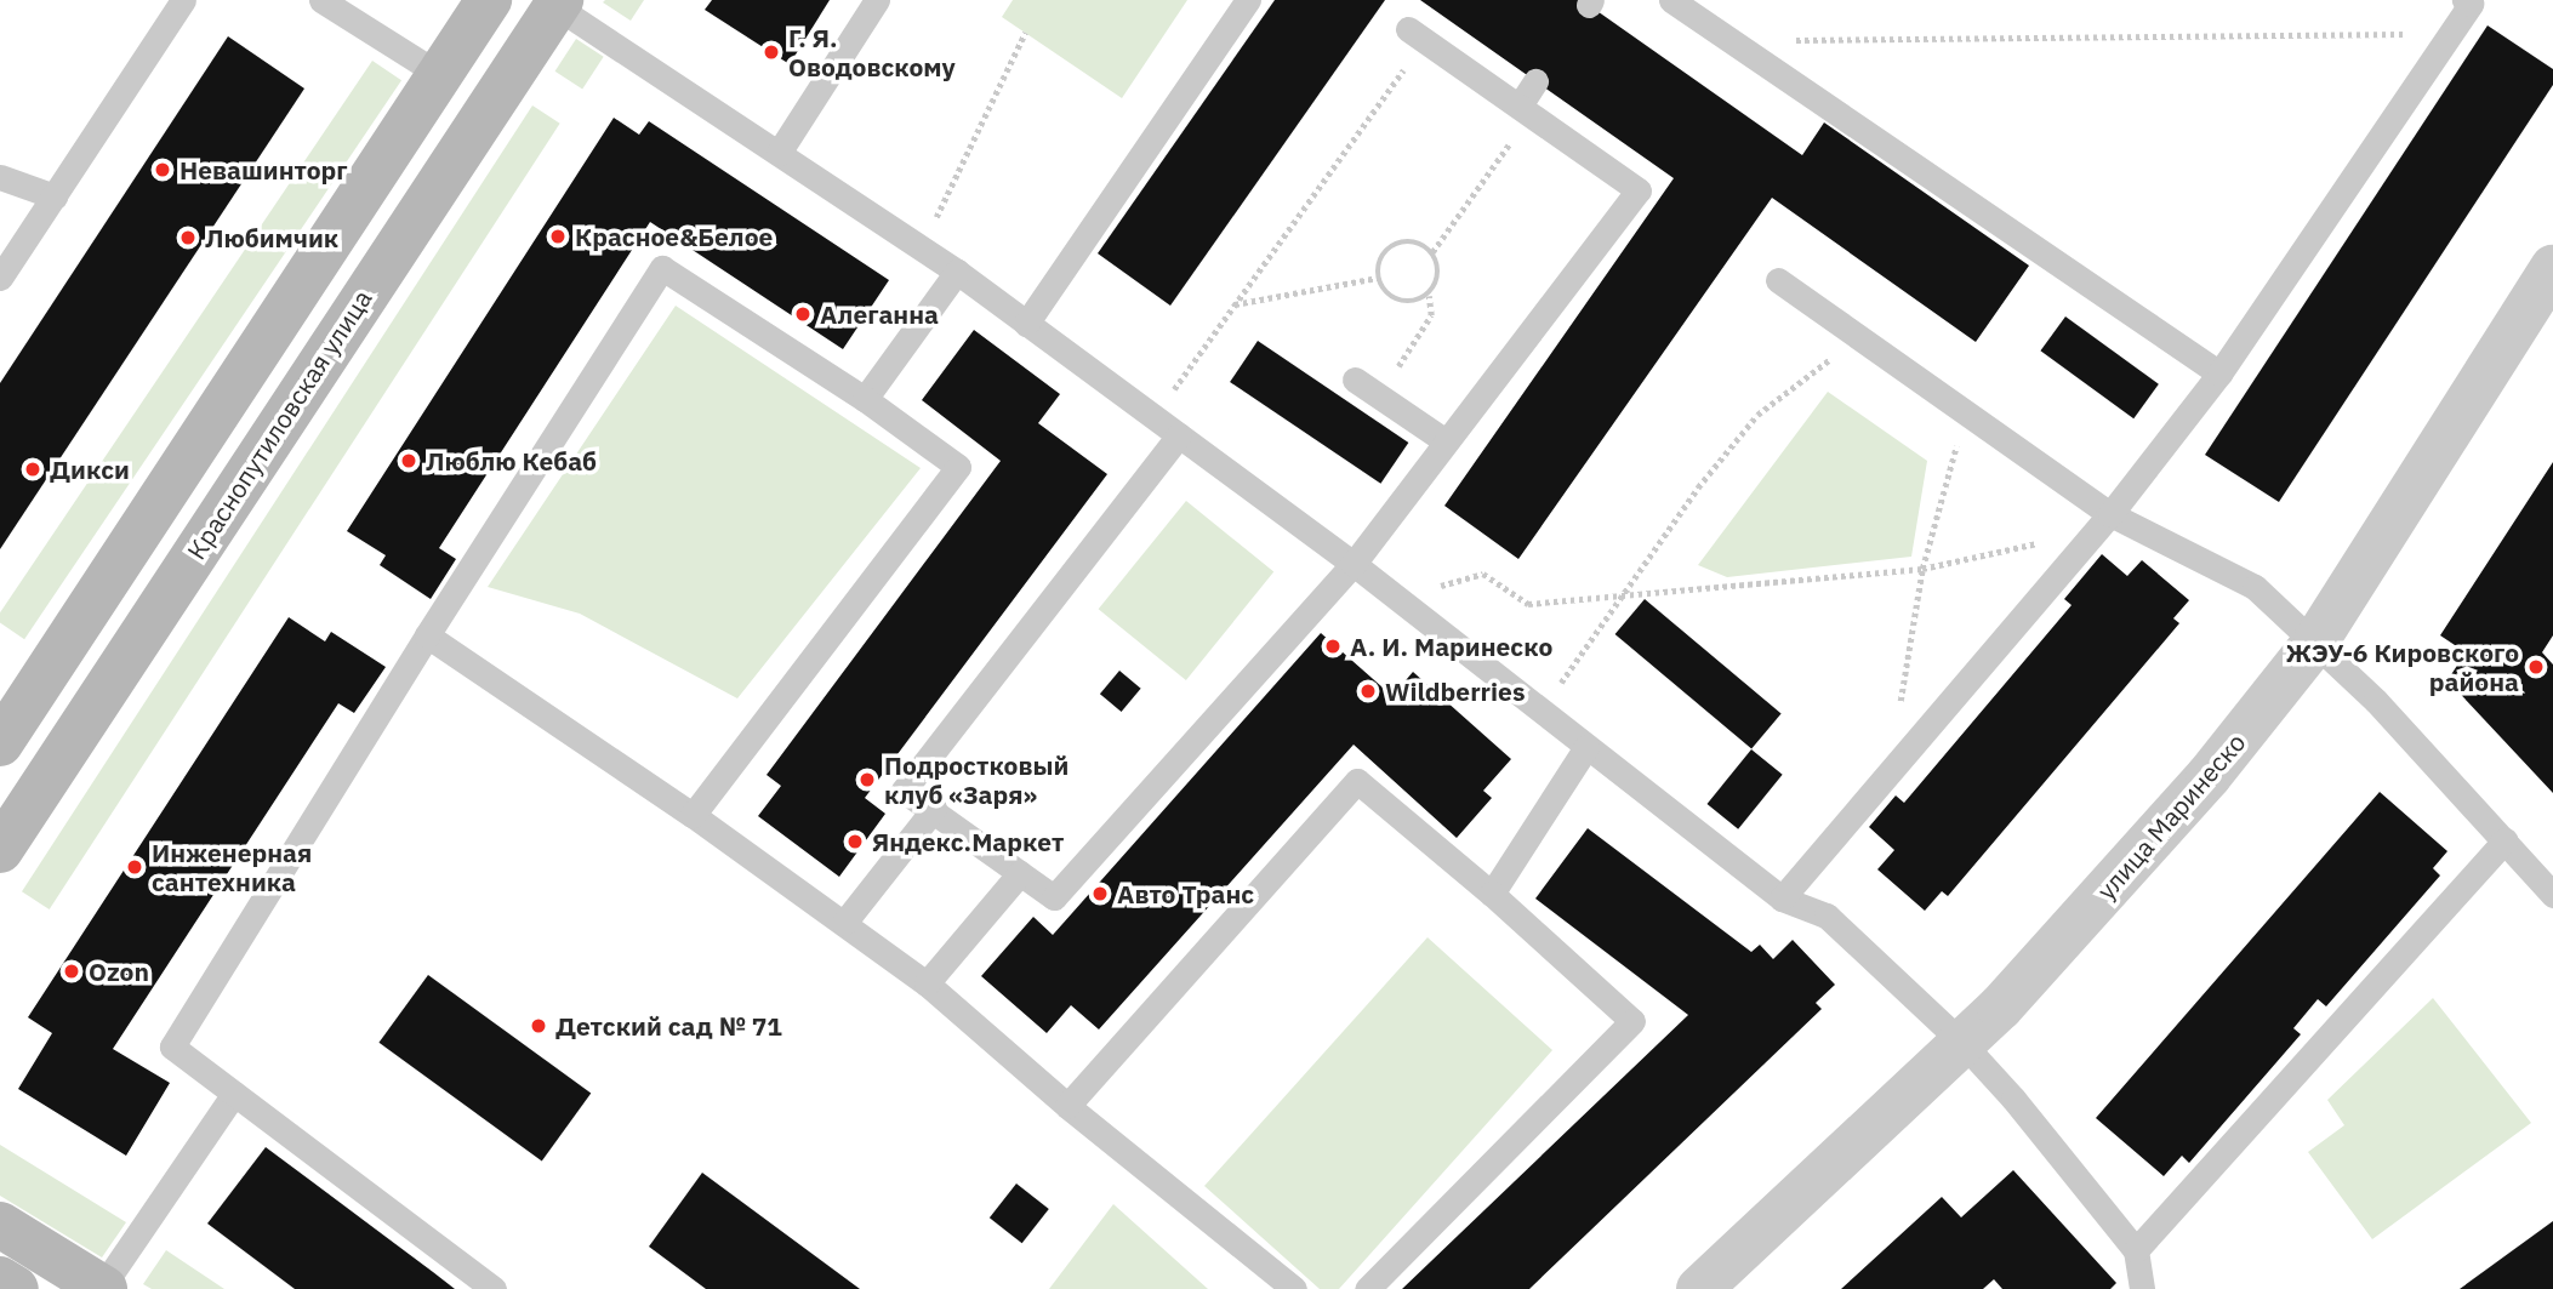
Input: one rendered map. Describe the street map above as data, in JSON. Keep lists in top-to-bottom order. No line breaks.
{"streets":{"main road":["Краснопутиловская улица"],"street":["улица Маринеско"]},"places":["Г. Я. Оводовскому","Невашинторг","Красное&Белое","Любимчик","Алеганна","Люблю Кебаб","Дикси","А. И. Маринеско","ЖЭУ-6 Кировского района","Wildberries","Подростковый клуб «Заря»","Яндекс.Маркет","Инженерная сантехника","Авто Транс","Ozon","Детский сад № 71"]}
